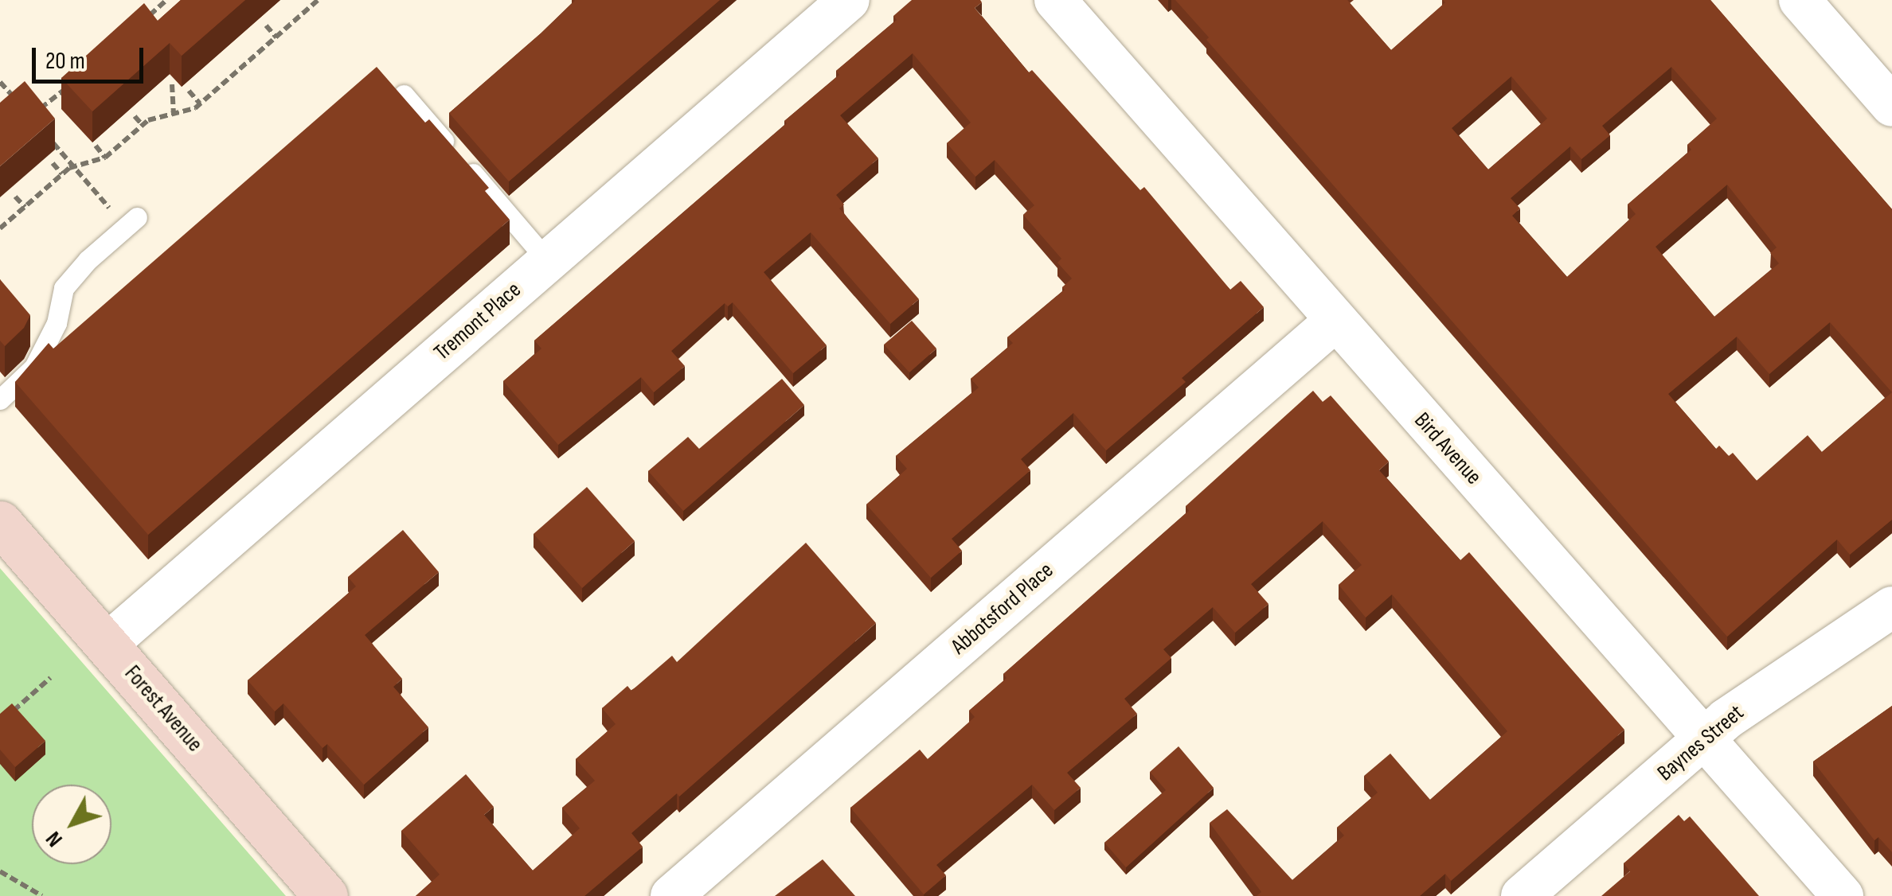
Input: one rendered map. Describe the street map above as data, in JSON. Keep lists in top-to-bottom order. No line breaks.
{"streets":{"street":["Tremont Place","Bird Avenue","Abbotsford Place","Forest Avenue","Baynes Street"]},"crossings":[["Tremont Place","Forest Avenue"],["Bird Avenue","Abbotsford Place"],["Bird Avenue","Baynes Street"]],"scale_bar":"20 m","north":"bottom left"}
